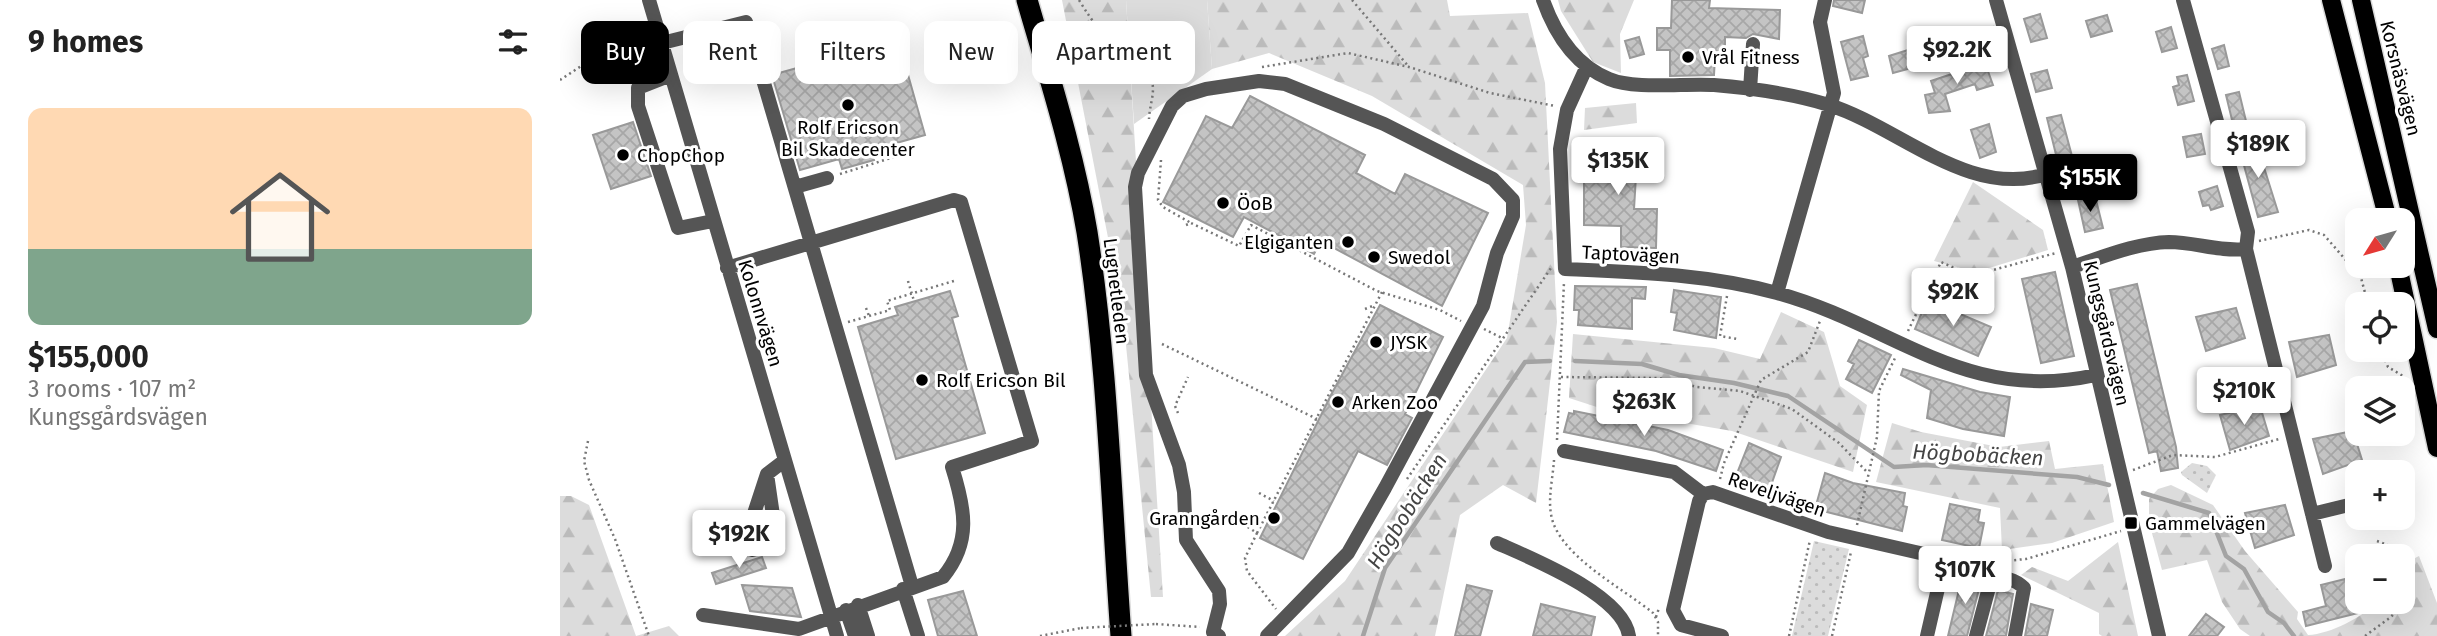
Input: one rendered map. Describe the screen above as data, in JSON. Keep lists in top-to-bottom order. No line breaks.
{"streets":{"highway":["Lugnetleden"],"main road":["Korsnäsvägen"],"street":["Taptovägen","Kolonnvägen","Kungsgårdsvägen","Reveljvägen"]},"crossings":[["Taptovägen","Kungsgårdsvägen"]],"water":["Högbobäcken"],"places":{"other":["Vrål Fitness","Rolf Ericson Bil Skadecenter","ChopChop","ÖoB","Elgiganten","Swedol","JYSK","Rolf Ericson Bil","Arken Zoo","Granngården"],"transit":["Gammelvägen"]},"north":"bottom left","page":{"heading":"9 homes","chip":["Buy","Rent","Filters","New","Apartment"],"price":["$92.2K","$189K","$135K","$155K","$92K","$210K","$263K","$192K","$107K"],"list":[{"name":"$155,000","note":"3 rooms · 107 m² · Kungsgårdsvägen"}],"map_buttons":["+","−"]}}
